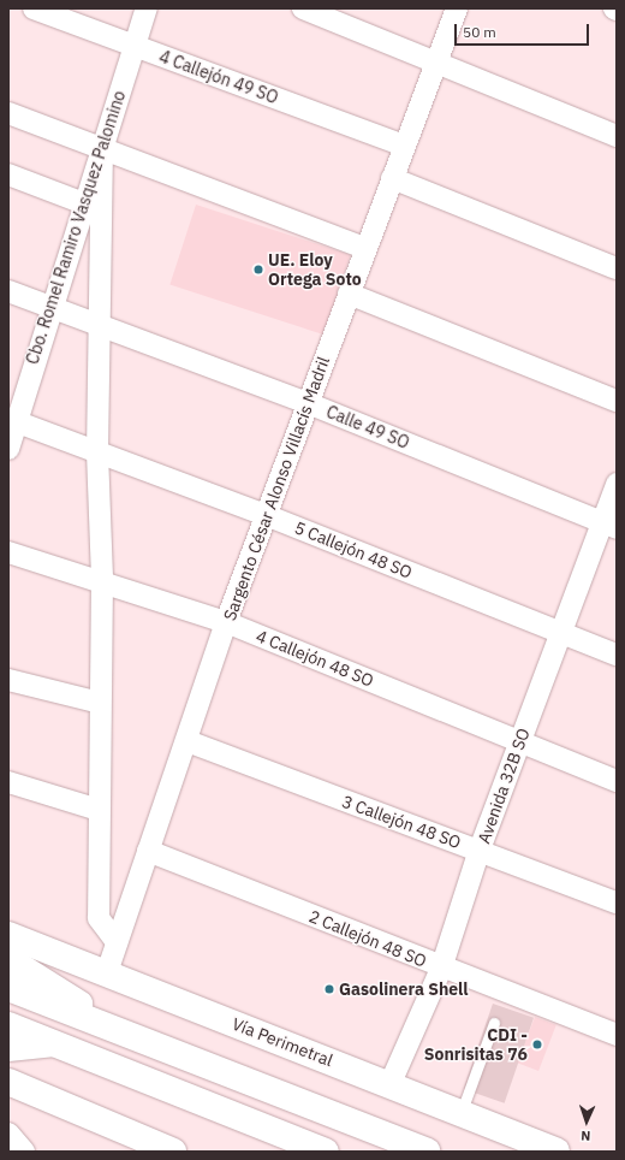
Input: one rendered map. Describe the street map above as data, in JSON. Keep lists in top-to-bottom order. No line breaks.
{"streets":{"main road":["Vía Perimetral"],"street":["4 Callejón 49 SO","Cbo. Romel Ramiro Vasquez Palomino","Calle 49 SO","Sargento César Alonso Villacís Madril","5 Callejón 48 SO","4 Callejón 48 SO","Avenida 32B SO","3 Callejón 48 SO","2 Callejón 48 SO"]},"crossings":[["4 Callejón 49 SO","Cbo. Romel Ramiro Vasquez Palomino"],["4 Callejón 49 SO","Sargento César Alonso Villacís Madril"],["Cbo. Romel Ramiro Vasquez Palomino","Calle 49 SO"],["Cbo. Romel Ramiro Vasquez Palomino","5 Callejón 48 SO"],["Calle 49 SO","Sargento César Alonso Villacís Madril"],["Calle 49 SO","Avenida 32B SO"],["Sargento César Alonso Villacís Madril","5 Callejón 48 SO"],["Sargento César Alonso Villacís Madril","4 Callejón 48 SO"],["Sargento César Alonso Villacís Madril","3 Callejón 48 SO"],["Sargento César Alonso Villacís Madril","2 Callejón 48 SO"],["Sargento César Alonso Villacís Madril","Vía Perimetral"],["5 Callejón 48 SO","Avenida 32B SO"],["4 Callejón 48 SO","Avenida 32B SO"],["Avenida 32B SO","3 Callejón 48 SO"],["Avenida 32B SO","2 Callejón 48 SO"],["Avenida 32B SO","Vía Perimetral"]],"places":["UE. Eloy Ortega Soto","Gasolinera Shell","CDI - Sonrisitas 76"],"scale_bar":"50 m","north":"bottom"}
